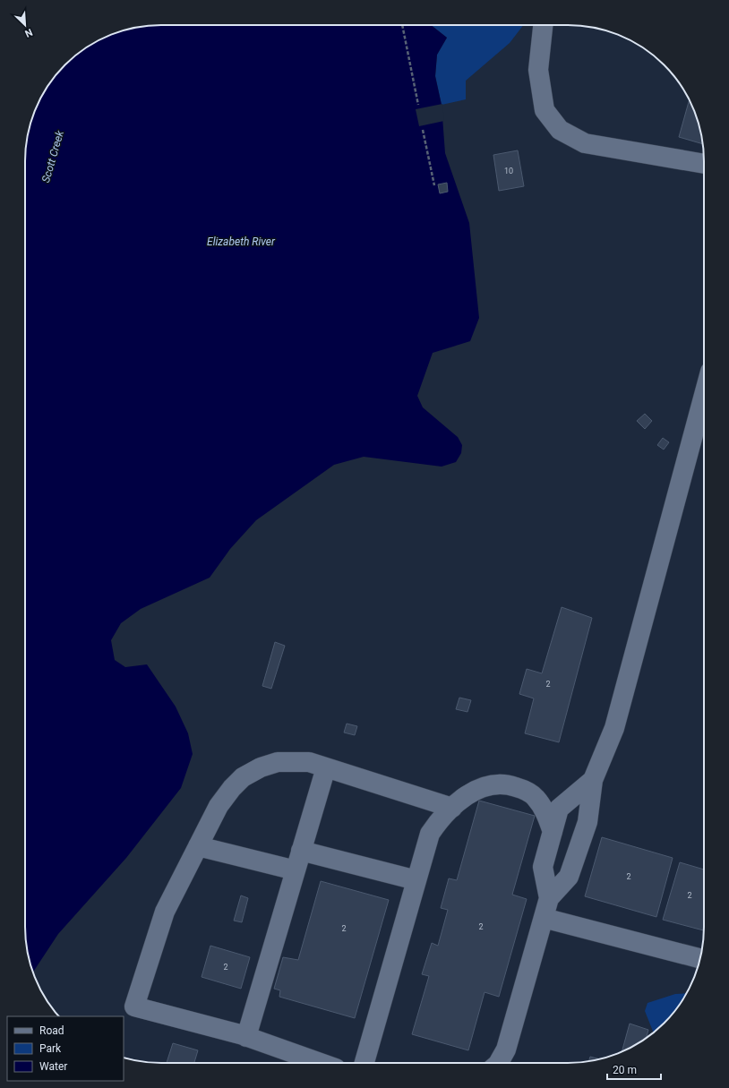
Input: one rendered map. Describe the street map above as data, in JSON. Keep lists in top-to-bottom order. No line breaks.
{"water":["Scott Creek","Elizabeth River"],"house_numbers":["10","2","2","2","2","2","2"],"legend":["Road","Park","Water"],"scale_bar":"20 m","north":"bottom right"}
